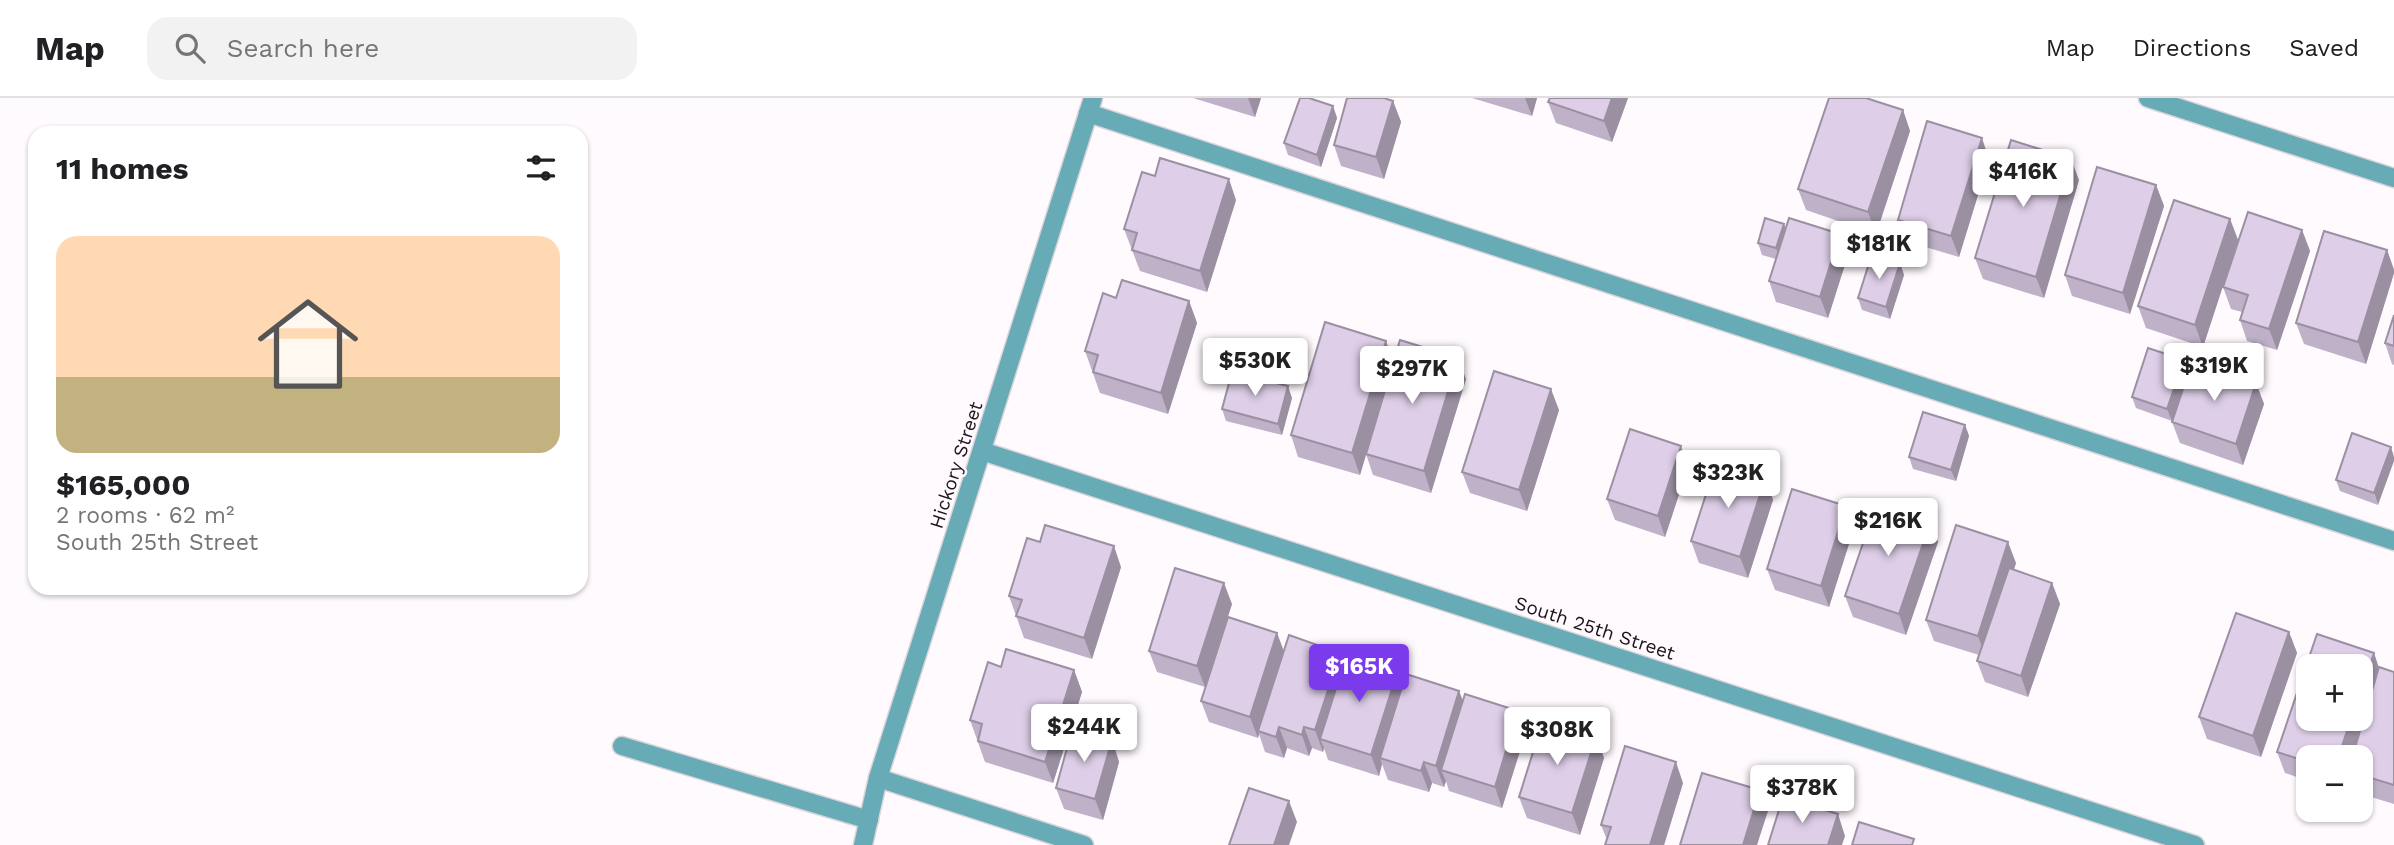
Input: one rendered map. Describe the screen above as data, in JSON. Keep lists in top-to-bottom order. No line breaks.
{"streets":{"street":["Hickory Street","South 25th Street"]},"crossings":[["Hickory Street","South 25th Street"]],"page":{"header":"Map","search":"Search here","nav":["Map","Directions","Saved"],"heading":"11 homes","price":["$416K","$181K","$530K","$319K","$297K","$323K","$216K","$165K","$244K","$308K","$378K"],"list":[{"name":"$165,000","note":"2 rooms · 62 m² · South 25th Street"}],"map_buttons":["+","−"]}}
